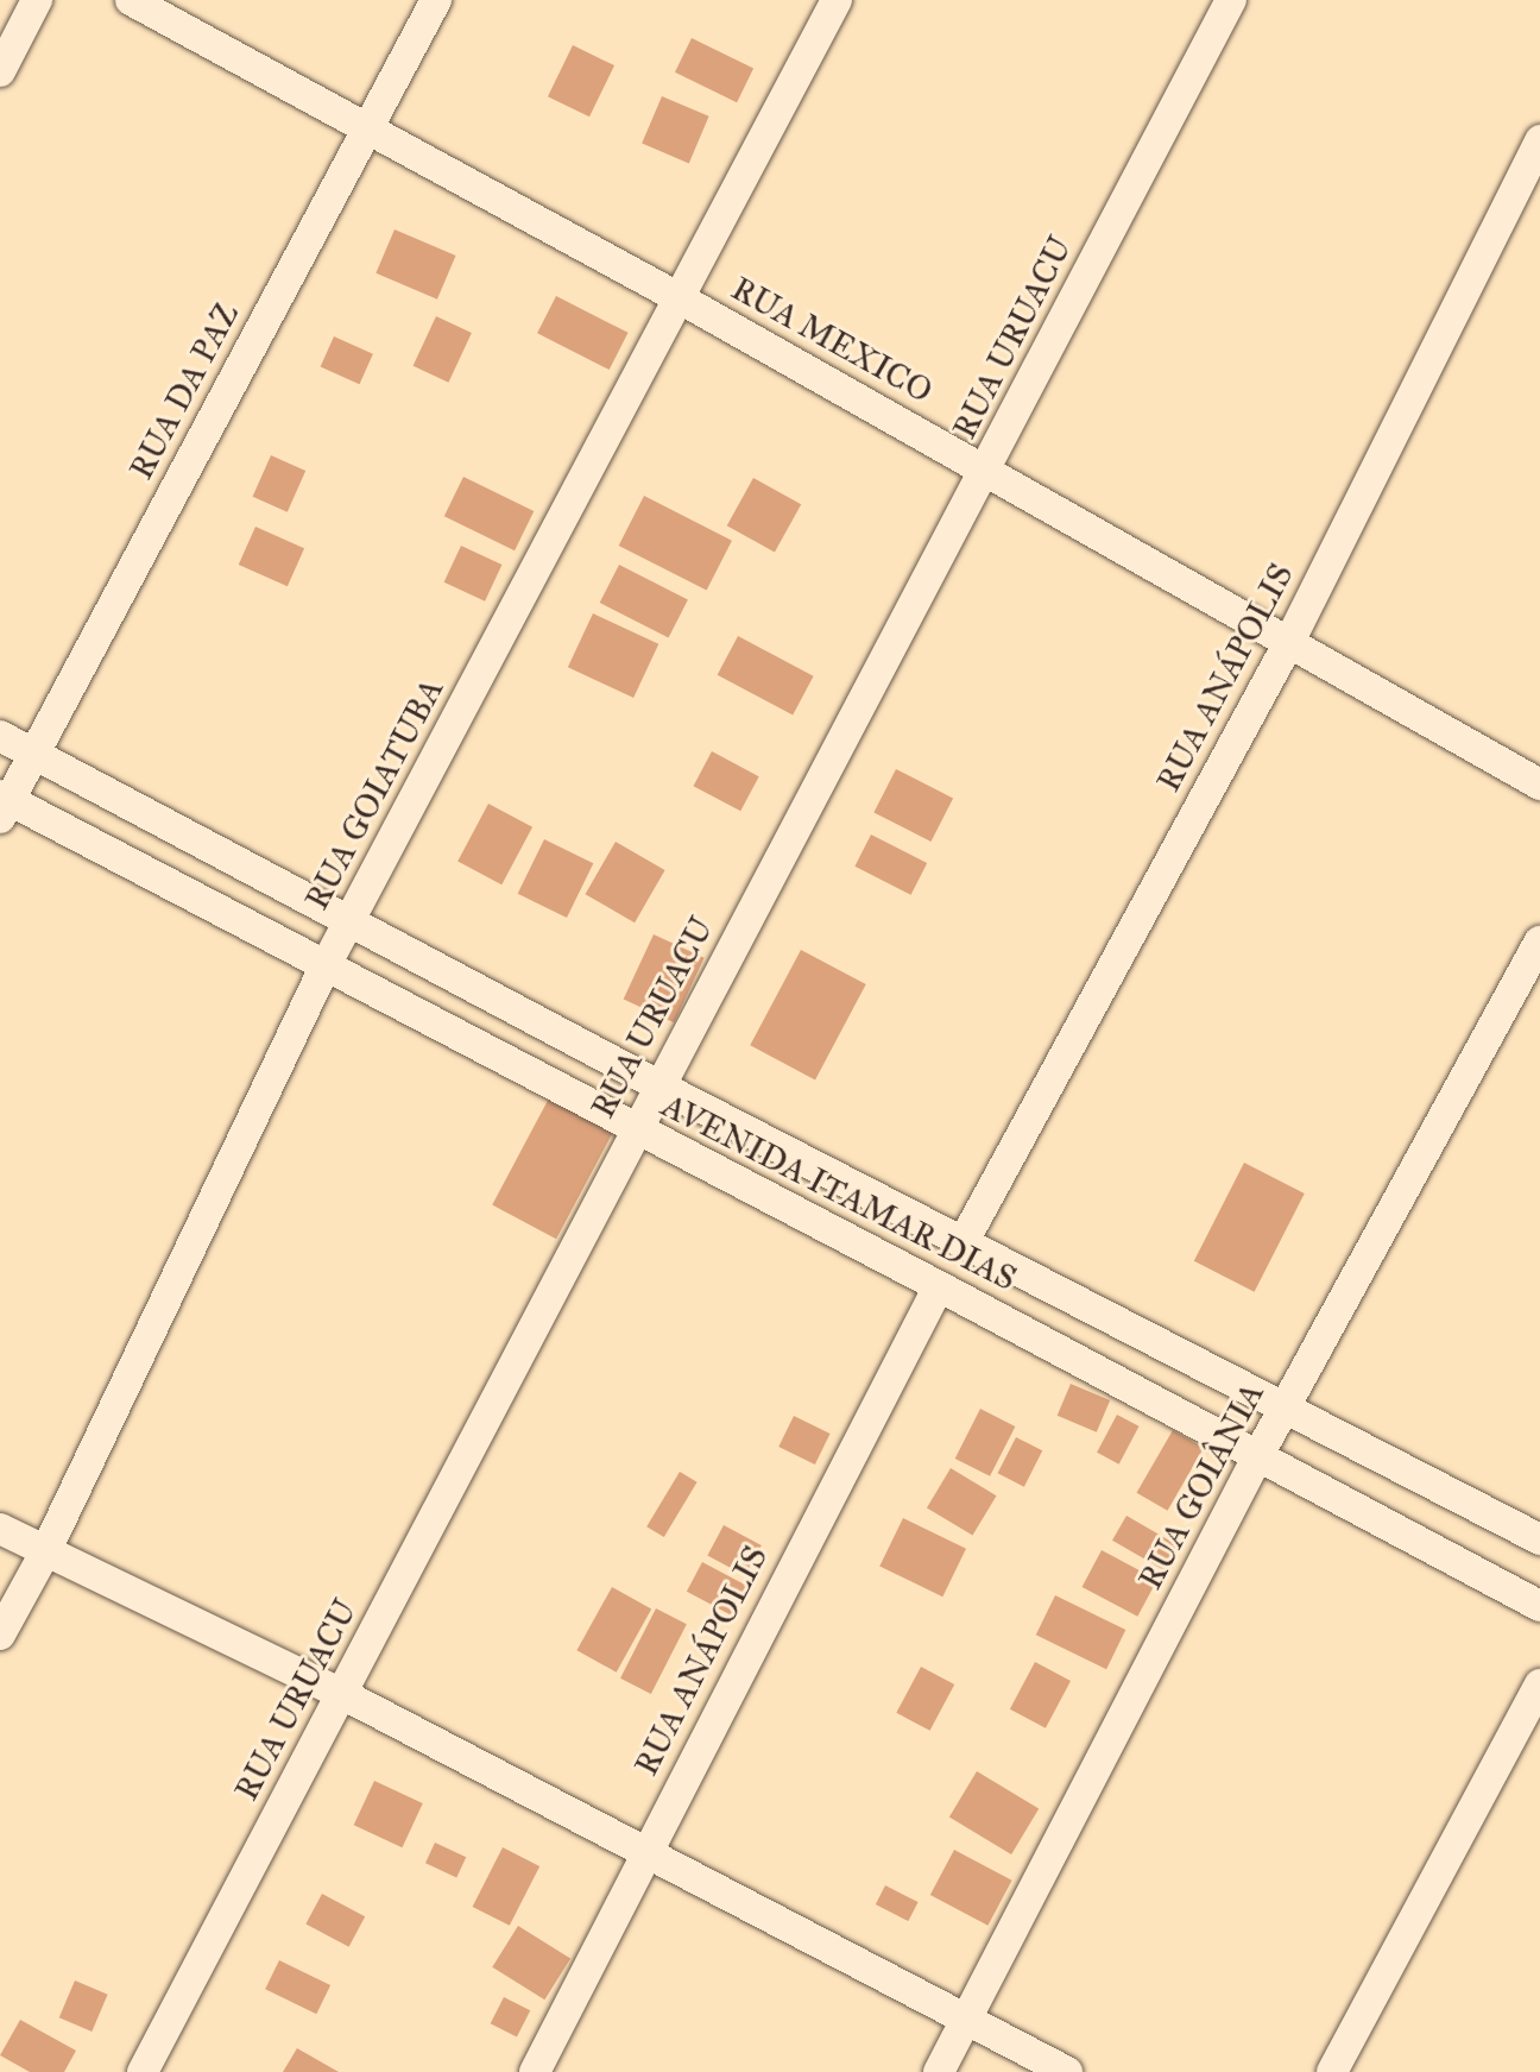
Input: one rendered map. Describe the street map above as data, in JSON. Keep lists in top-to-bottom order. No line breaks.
{"streets":{"street":["RUA URUACU","RUA MEXICO","RUA DA PAZ","RUA ANÁPOLIS","RUA GOIATUBA","AVENIDA ITAMAR DIAS","RUA GOIÂNIA"]},"crossings":[["RUA URUACU","RUA MEXICO"],["RUA URUACU","AVENIDA ITAMAR DIAS"],["RUA MEXICO","RUA DA PAZ"],["RUA MEXICO","RUA ANÁPOLIS"],["RUA MEXICO","RUA GOIATUBA"],["RUA DA PAZ","AVENIDA ITAMAR DIAS"],["RUA ANÁPOLIS","AVENIDA ITAMAR DIAS"],["RUA GOIATUBA","AVENIDA ITAMAR DIAS"],["AVENIDA ITAMAR DIAS","RUA GOIÂNIA"]]}
